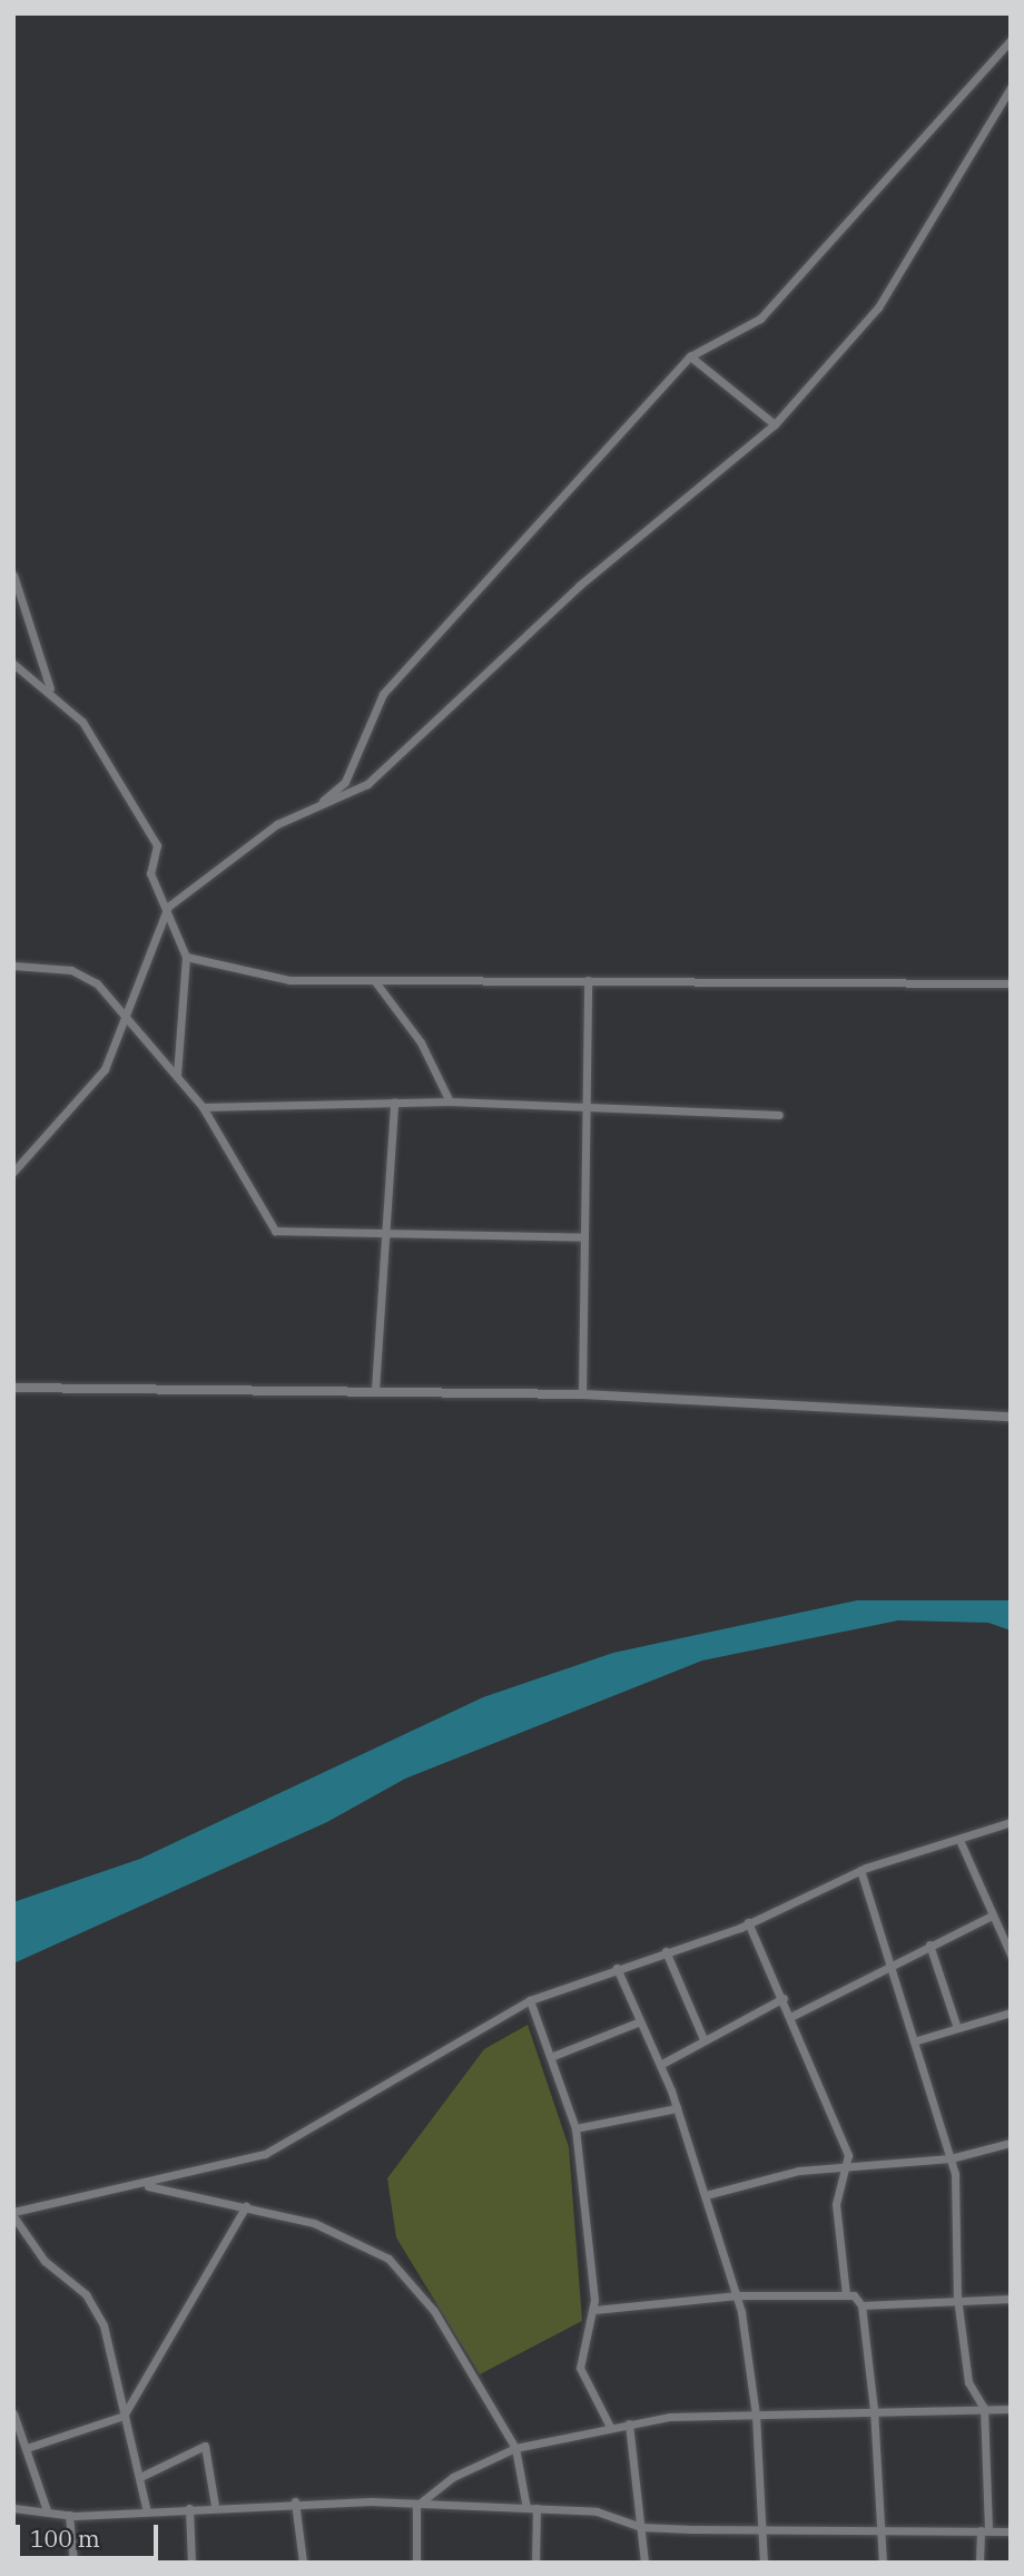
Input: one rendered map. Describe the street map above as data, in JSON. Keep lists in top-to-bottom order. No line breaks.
{"scale_bar":"100 m"}
